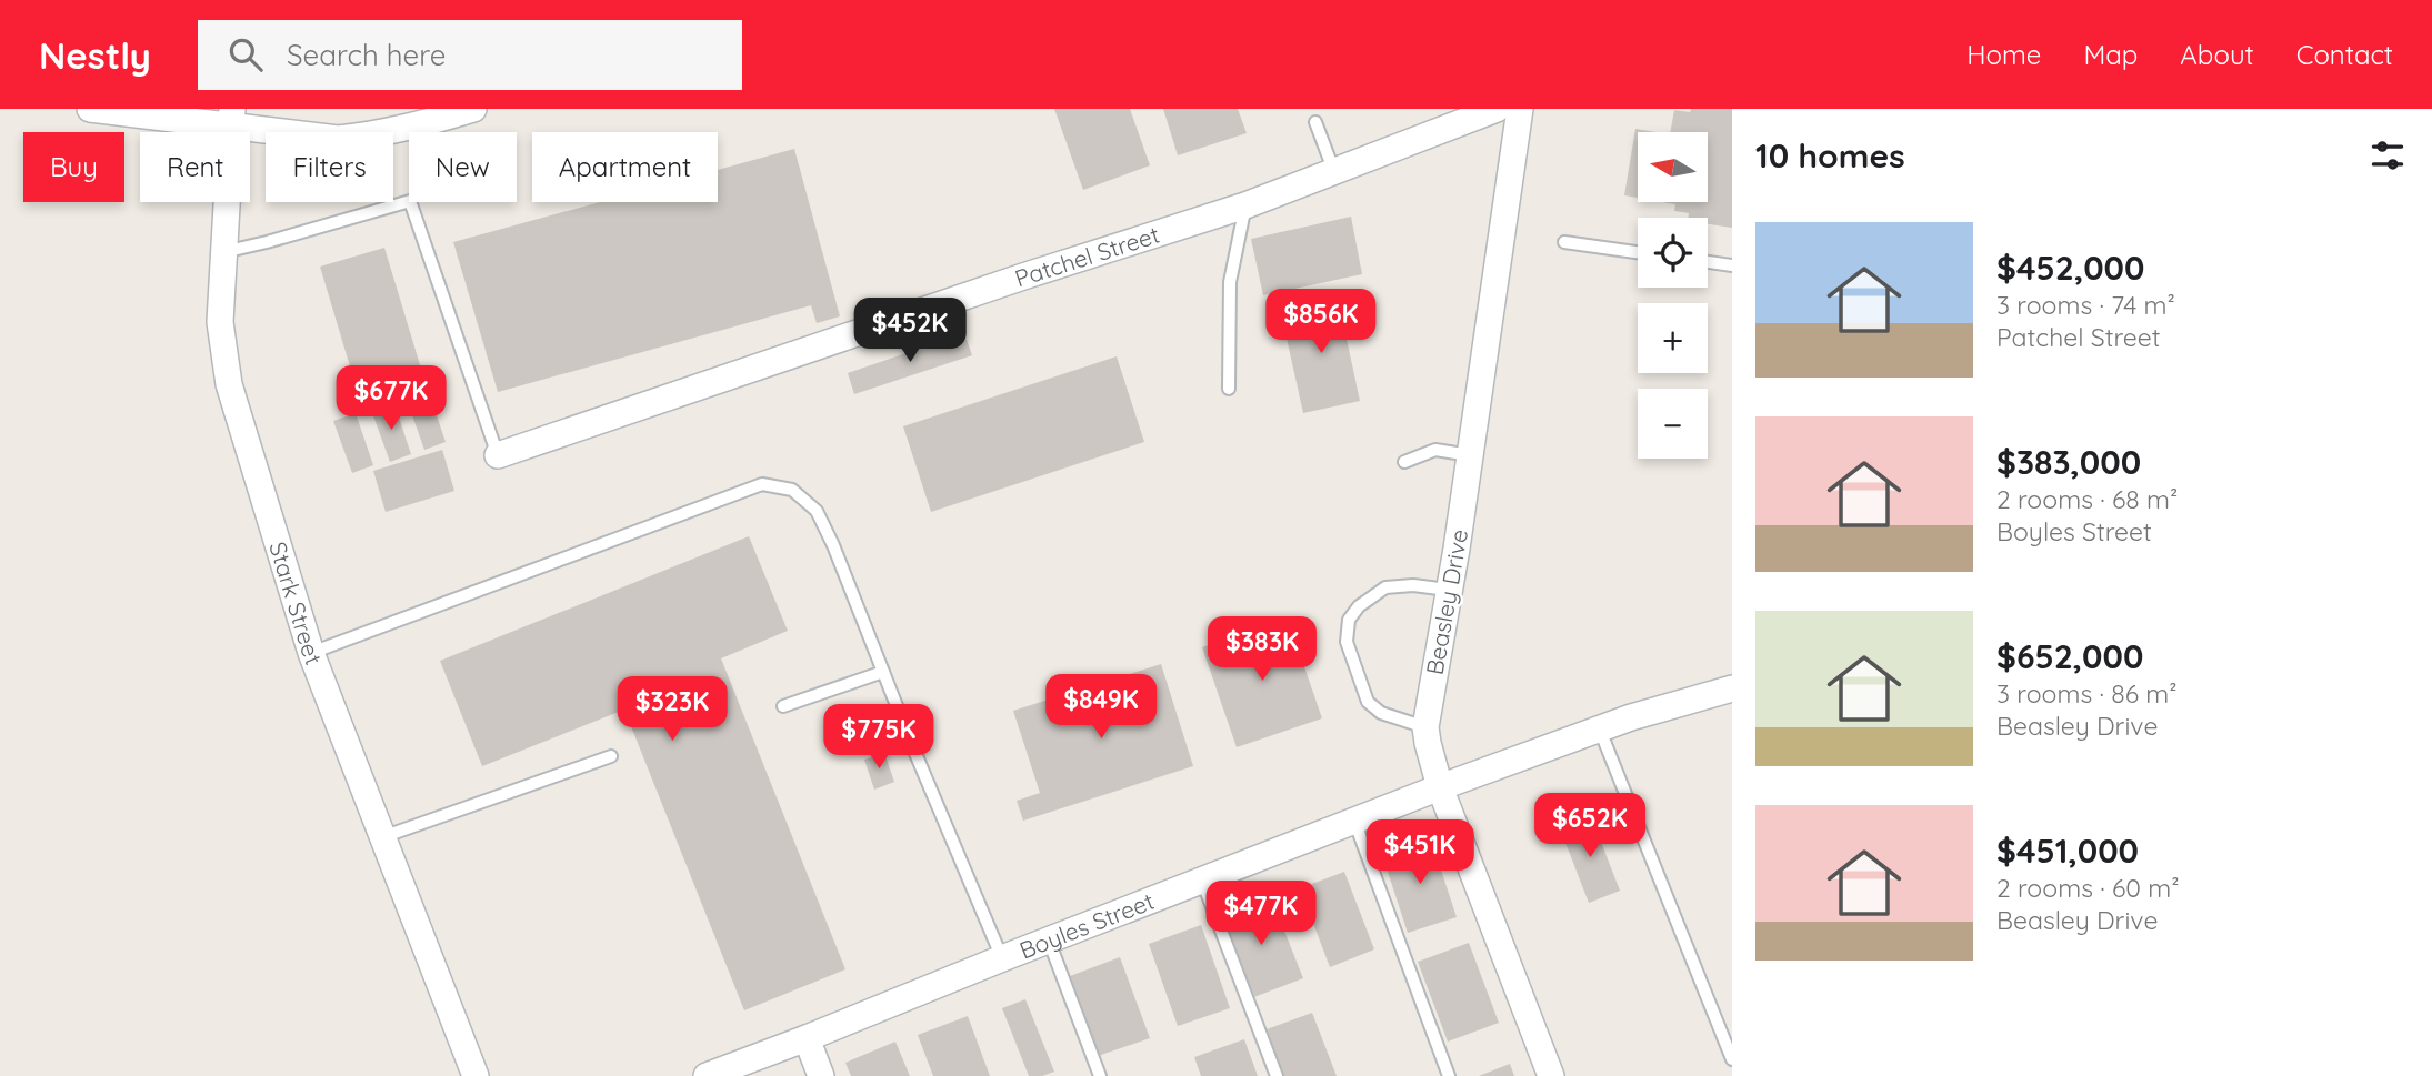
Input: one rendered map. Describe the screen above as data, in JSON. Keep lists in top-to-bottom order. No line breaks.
{"streets":{"street":["Patchel Street","Beasley Drive","Stark Street","Boyles Street"]},"crossings":[["Beasley Drive","Boyles Street"]],"north":"left","page":{"header":"Nestly","search":"Search here","nav":["Home","Map","About","Contact"],"heading":"10 homes","map_buttons":["+","−"],"chip":["Buy","Rent","Filters","New","Apartment"],"list":[{"name":"$452,000","note":"3 rooms · 74 m² · Patchel Street"},{"name":"$383,000","note":"2 rooms · 68 m² · Boyles Street"},{"name":"$652,000","note":"3 rooms · 86 m² · Beasley Drive"},{"name":"$451,000","note":"2 rooms · 60 m² · Beasley Drive"}],"price":["$856K","$452K","$677K","$383K","$849K","$323K","$775K","$652K","$451K","$477K"]}}
